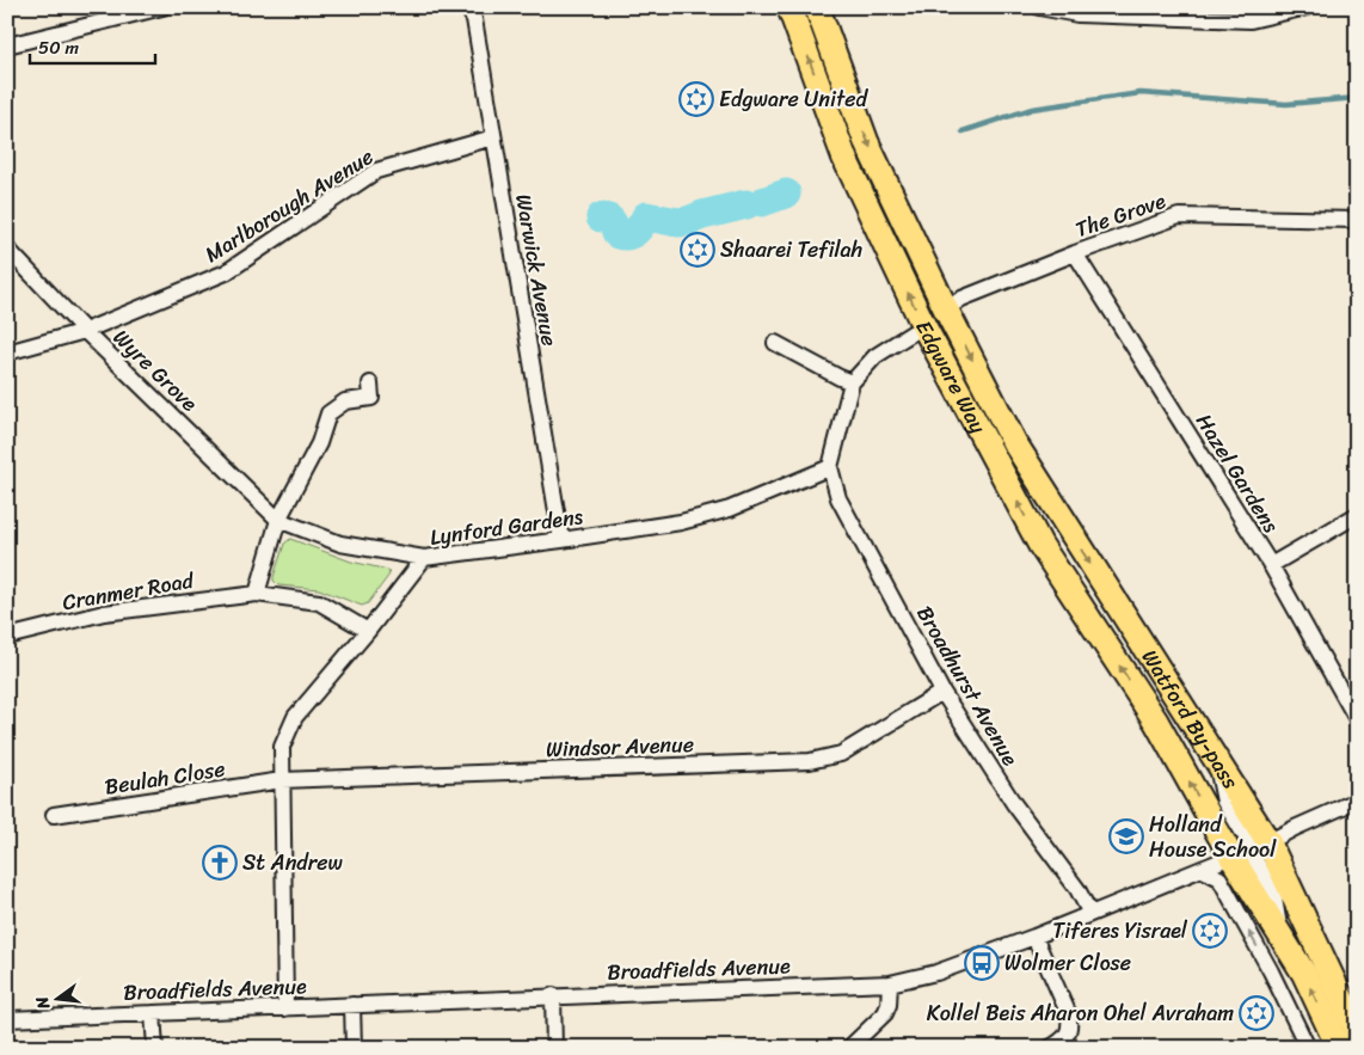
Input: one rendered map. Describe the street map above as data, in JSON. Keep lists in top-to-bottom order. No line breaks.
{"streets":{"highway":["Edgware Way","Watford By-pass"],"street":["Marlborough Avenue","The Grove","Warwick Avenue","Wyre Grove","Hazel Gardens","Lynford Gardens","Cranmer Road","Broadhurst Avenue","Windsor Avenue","Beulah Close","Broadfields Avenue"]},"crossings":[["Marlborough Avenue","Warwick Avenue"],["Marlborough Avenue","Wyre Grove"],["The Grove","Edgware Way"],["The Grove","Hazel Gardens"],["Warwick Avenue","Lynford Gardens"],["Edgware Way","Watford By-pass"],["Lynford Gardens","Cranmer Road"],["Lynford Gardens","Broadhurst Avenue"],["Lynford Gardens","Windsor Avenue"],["Lynford Gardens","Beulah Close"],["Lynford Gardens","Broadfields Avenue"],["Broadhurst Avenue","Windsor Avenue"],["Broadhurst Avenue","Broadfields Avenue"],["Watford By-pass","Broadfields Avenue"],["Windsor Avenue","Beulah Close"]],"places":{"synagogue":["Edgware United","Shaarei Tefilah","Tiferes Yisrael","Kollel Beis Aharon Ohel Avraham"],"school or university":["Holland House School"],"church":["St Andrew"],"bus stop":["Wolmer Close"]},"scale_bar":"50 m","north":"left"}
